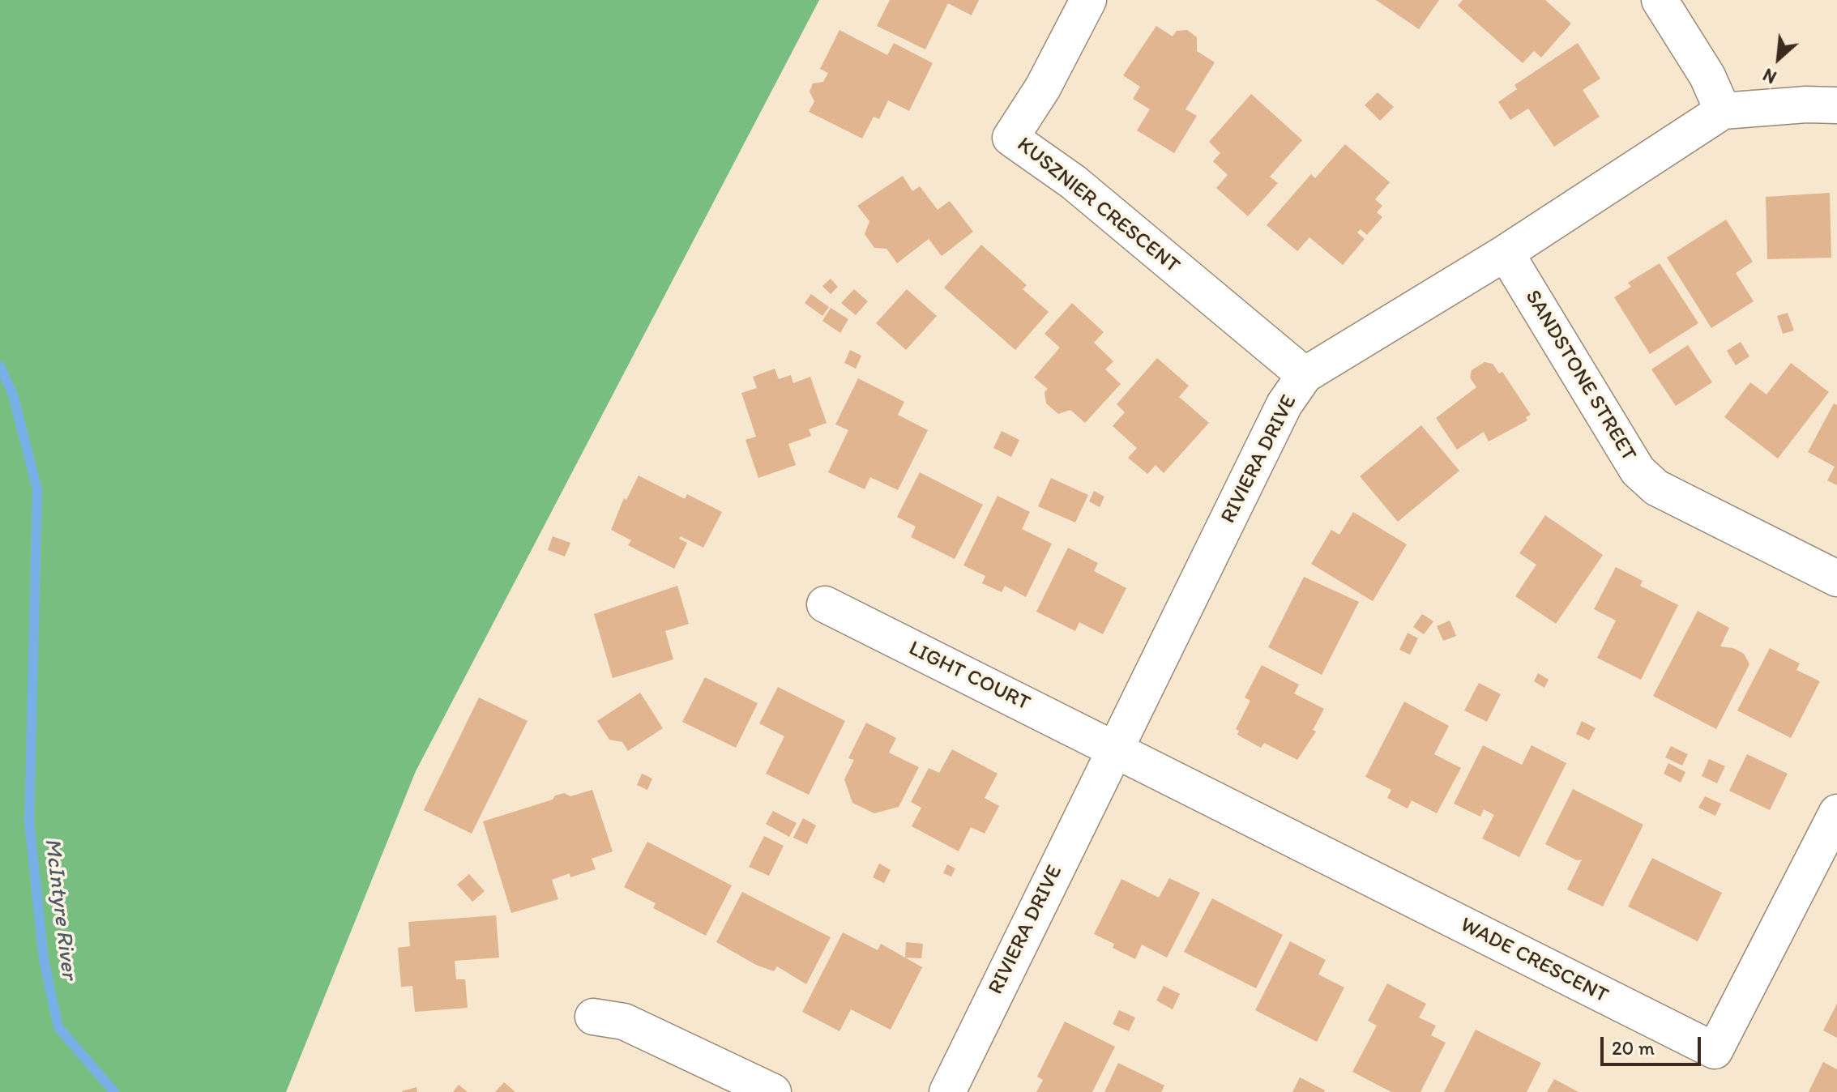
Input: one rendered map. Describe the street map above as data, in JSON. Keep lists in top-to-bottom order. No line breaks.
{"streets":{"street":["KUSZNIER CRESCENT","SANDSTONE STREET","RIVIERA DRIVE","LIGHT COURT","WADE CRESCENT"]},"crossings":[["KUSZNIER CRESCENT","RIVIERA DRIVE"],["SANDSTONE STREET","RIVIERA DRIVE"],["RIVIERA DRIVE","LIGHT COURT"],["RIVIERA DRIVE","WADE CRESCENT"],["LIGHT COURT","WADE CRESCENT"]],"water":["McIntyre River"],"scale_bar":"20 m","north":"bottom left"}
